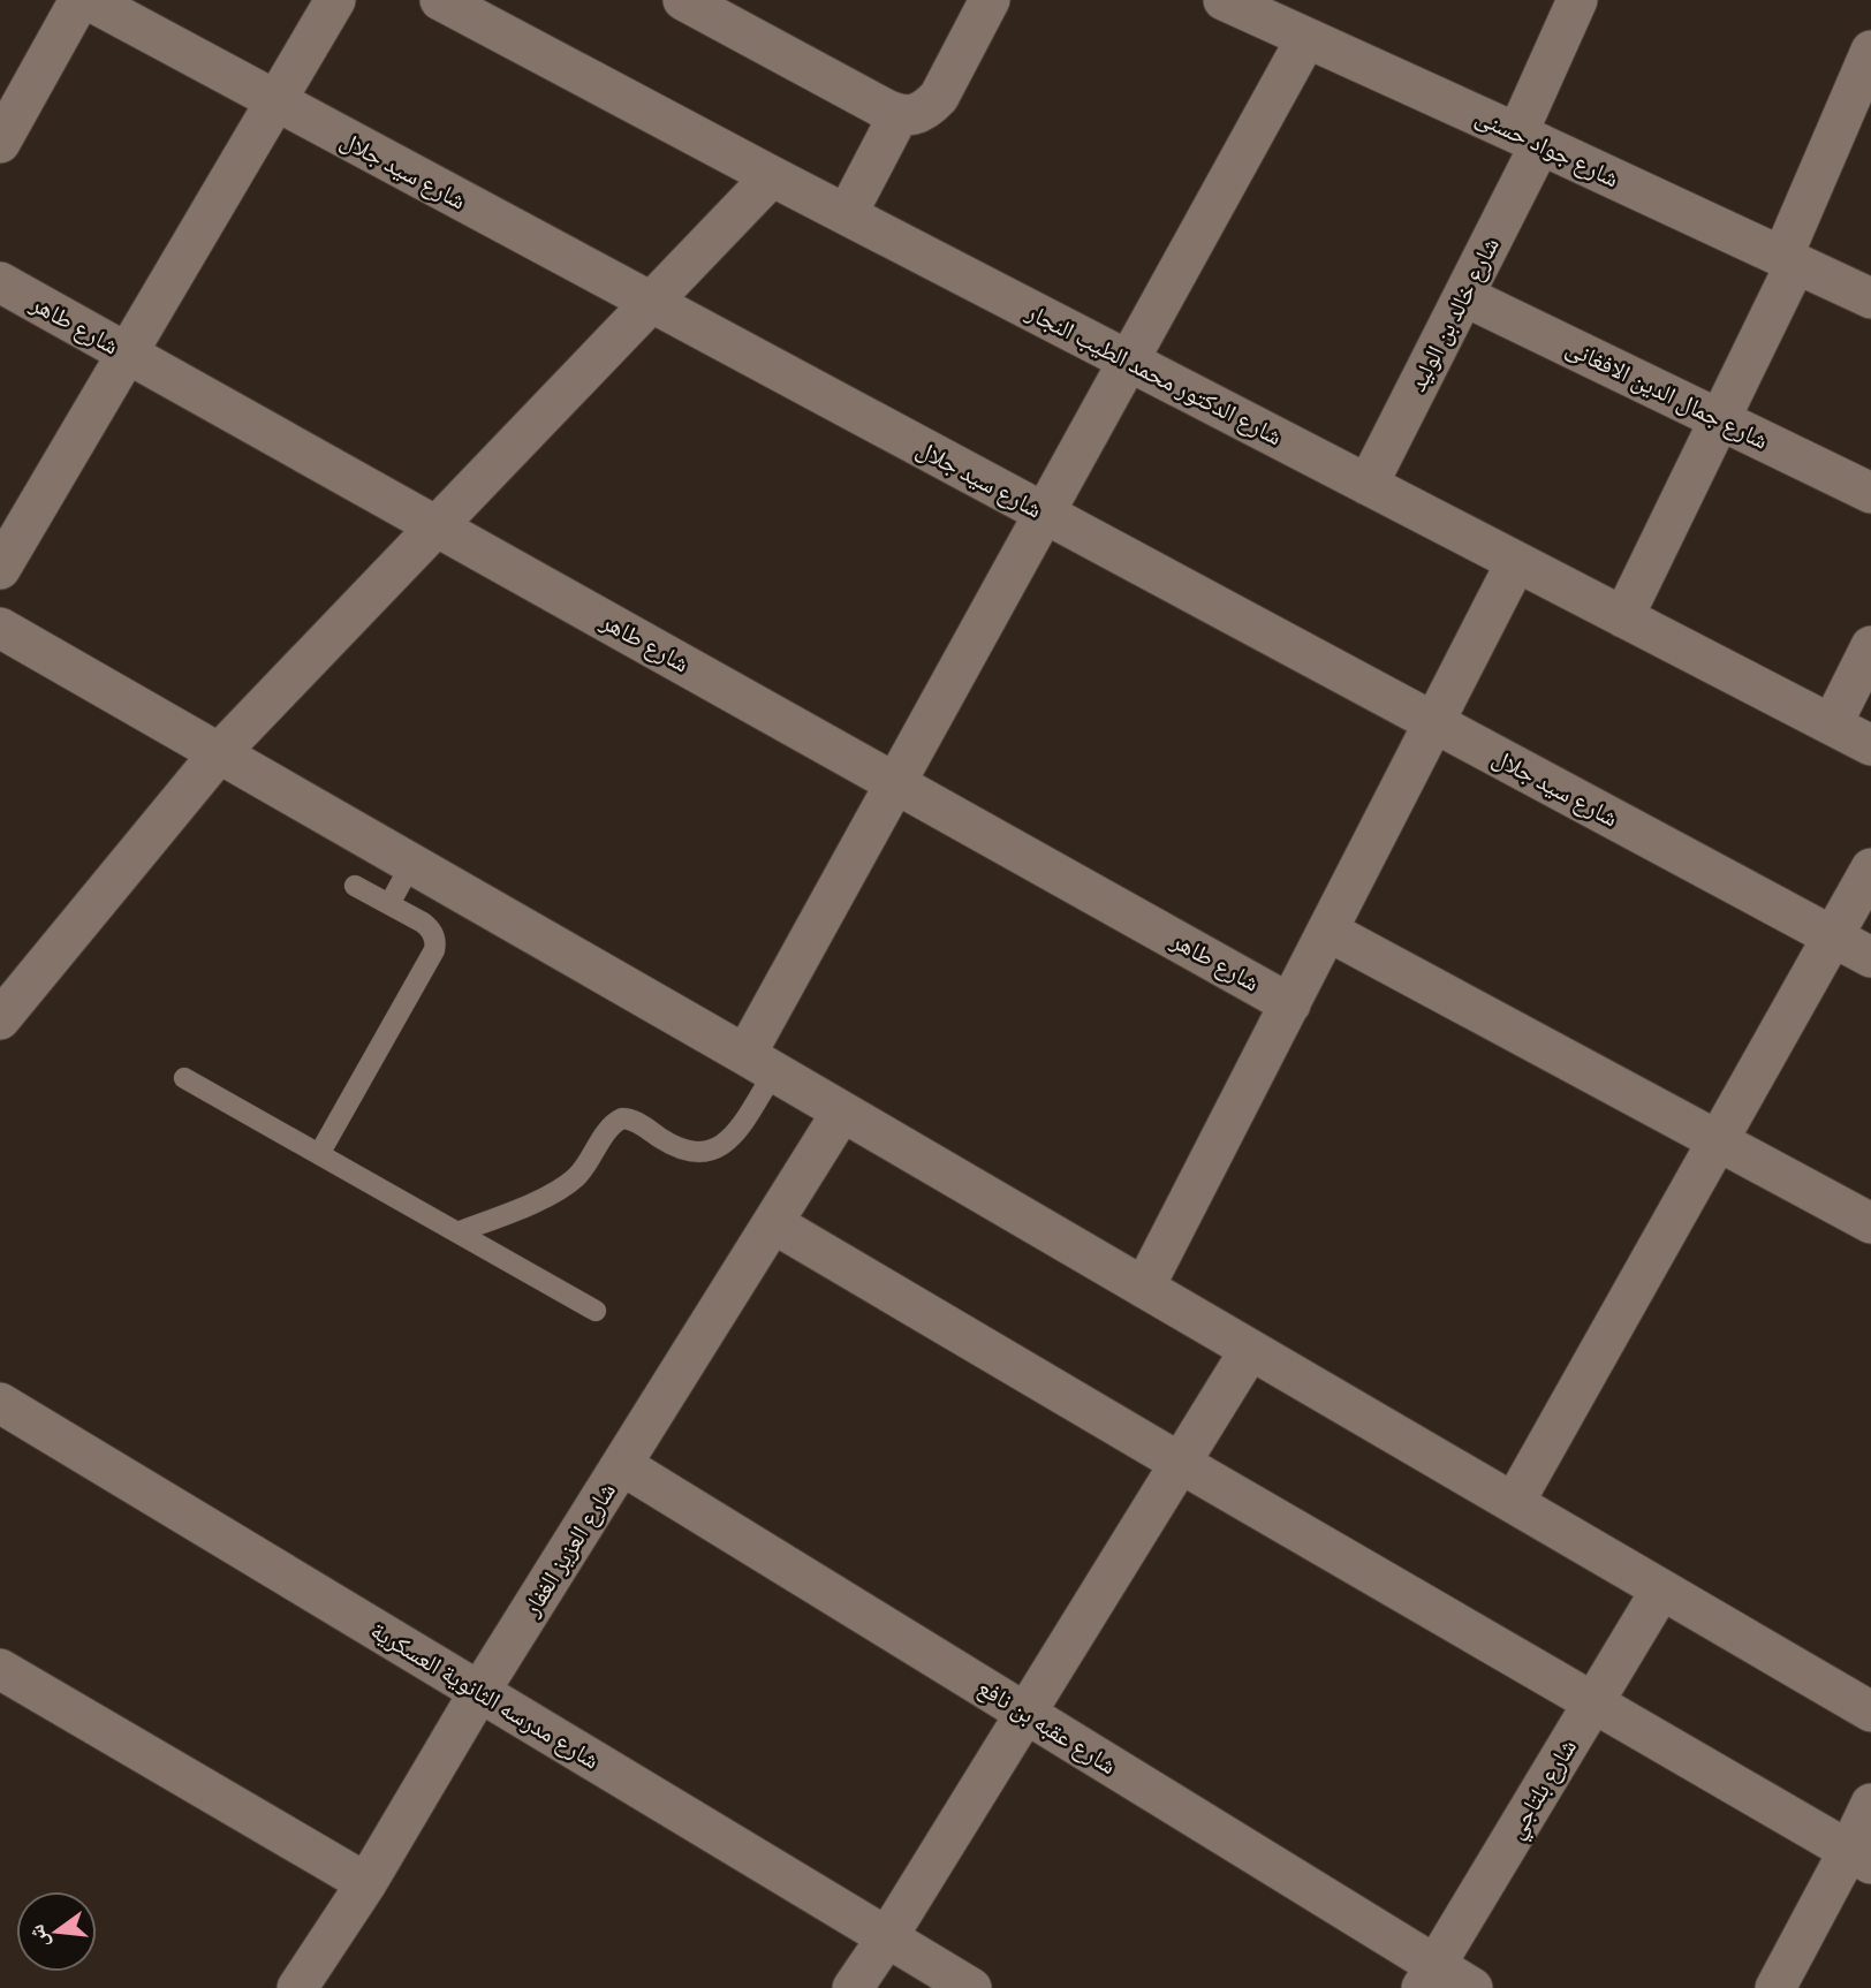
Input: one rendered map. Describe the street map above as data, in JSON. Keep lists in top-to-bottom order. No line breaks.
{"streets":{"street":["شارع جواد حسنى","شارع سيد جلال","شارع خالد بن الوليد","شارع طاهر","شارع الدكتور محمد الطيب النجار","شارع جمال الدين الافغانى","شارع العزيز الغفار","شارع مدرسه الثانوية العسكرية","شارع عقبه بن نافع","شارع بلتاجي"]},"crossings":[["شارع جواد حسنى","شارع خالد بن الوليد"],["شارع خالد بن الوليد","شارع الدكتور محمد الطيب النجار"],["شارع خالد بن الوليد","شارع جمال الدين الافغانى"],["شارع العزيز الغفار","شارع مدرسه الثانوية العسكرية"],["شارع العزيز الغفار","شارع عقبه بن نافع"],["شارع عقبه بن نافع","شارع بلتاجي"]],"north":"left"}
